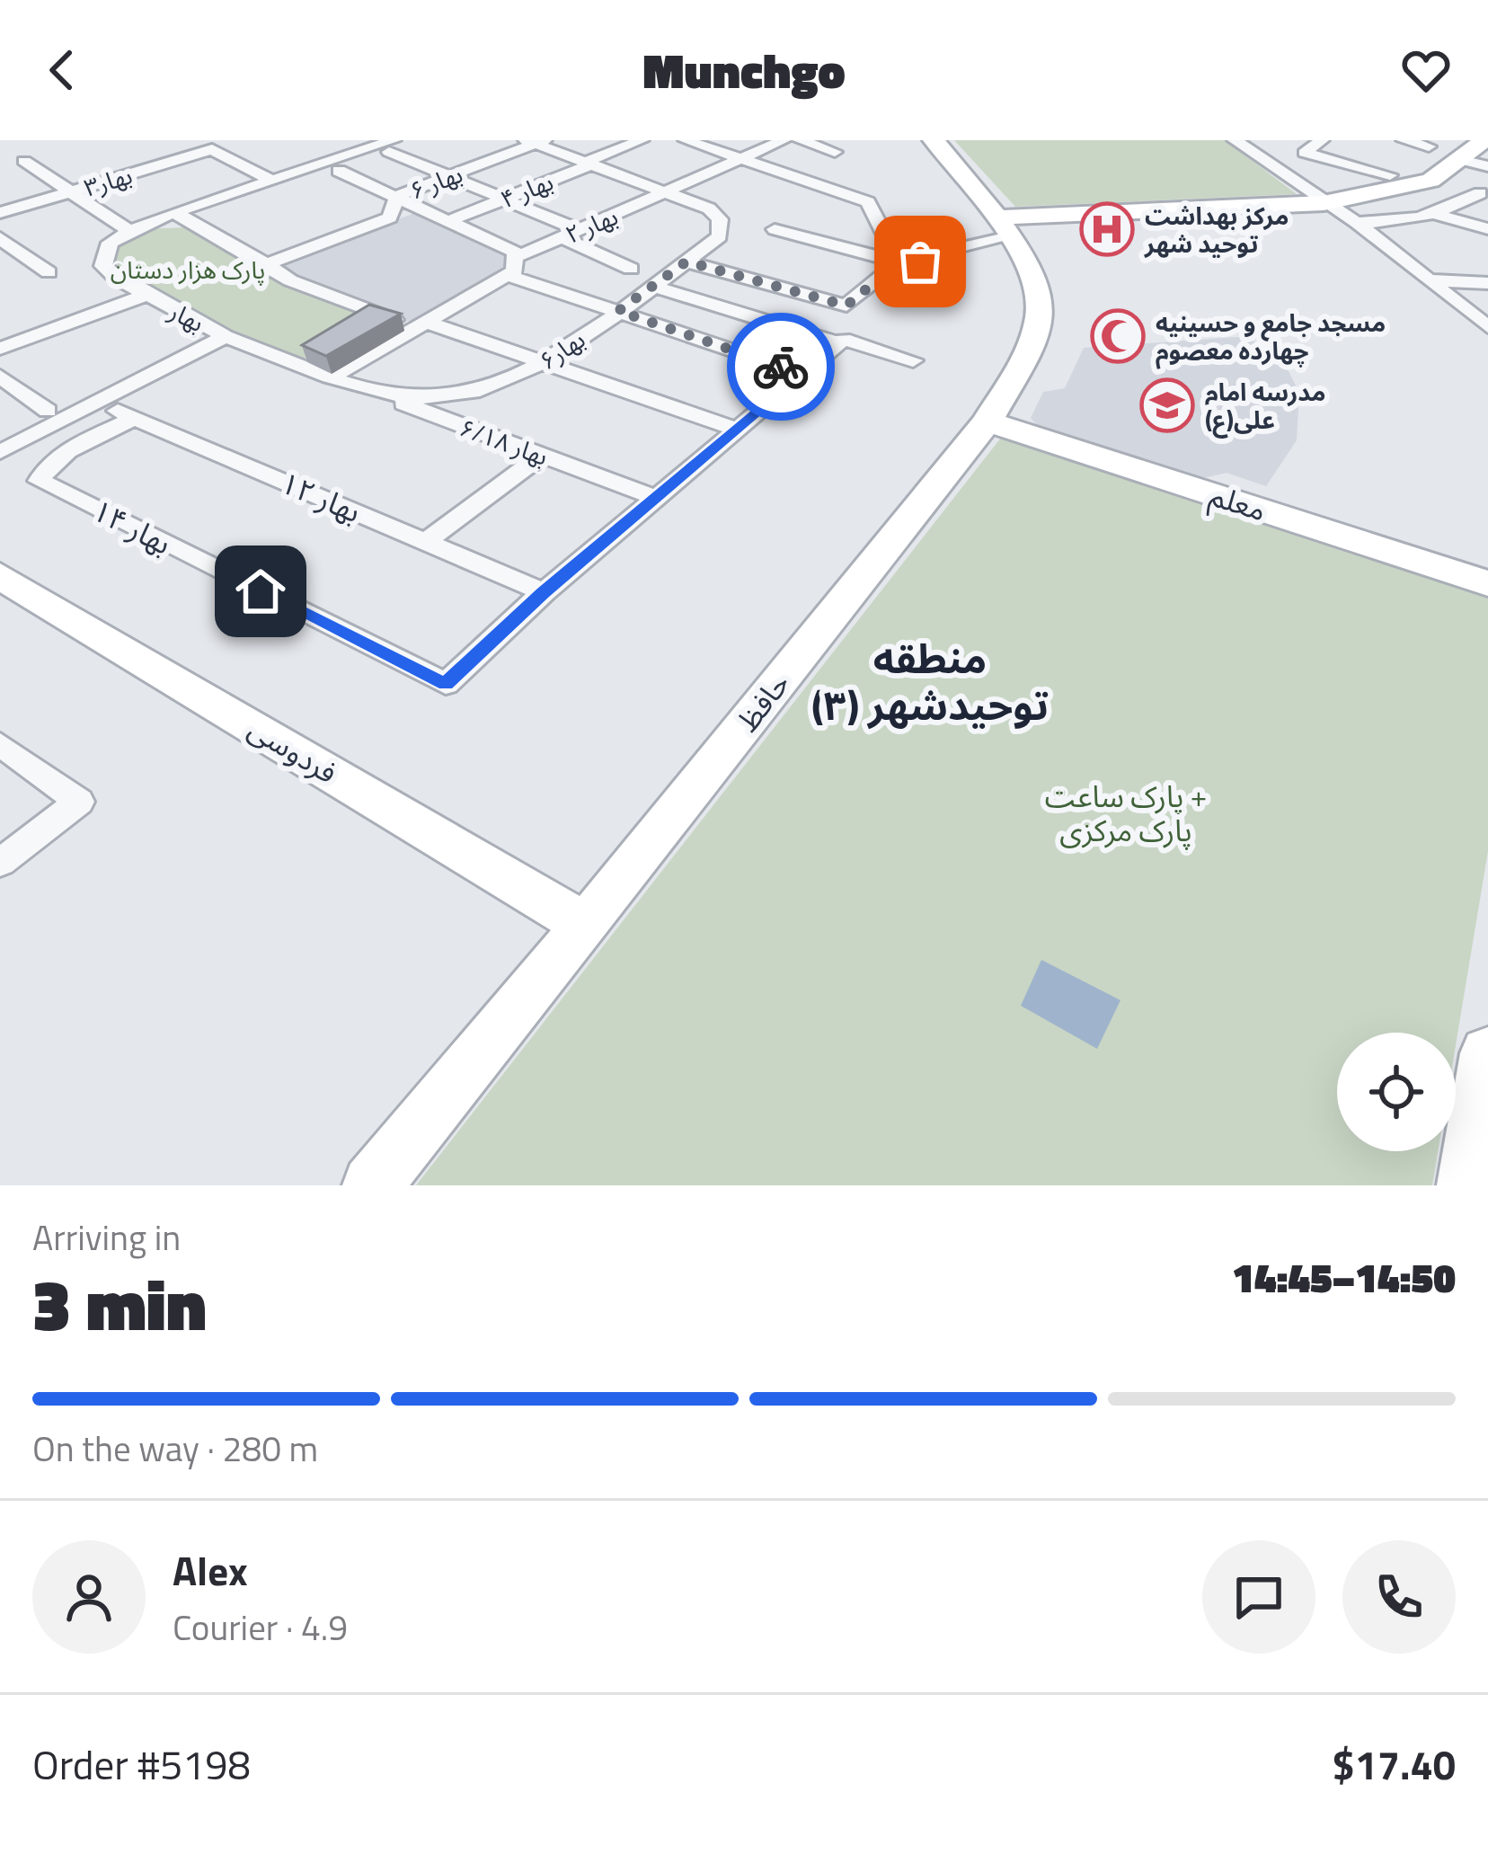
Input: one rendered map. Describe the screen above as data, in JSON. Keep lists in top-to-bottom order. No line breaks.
{"streets":{"main road":["معلم","حافظ","فردوسی"],"street":["بهار۳","بهار ۶","بهار ۴","بهار ۲","بهار","بهار۶","بهار ۶/۱۸","بهار ۱۲","بهار ۱۴"]},"crossings":[["بهار ۶","بهار۶"],["بهار ۴","بهار۶"],["بهار ۲","بهار۶"],["بهار ۲","بهار ۶/۱۸"],["بهار","بهار۶"],["بهار","بهار ۱۲"],["بهار۶","بهار ۶/۱۸"],["بهار ۱۲","بهار ۱۴"],["معلم","حافظ"],["حافظ","فردوسی"]],"districts":["منطقه توحیدشهر (۳)"],"parks":["پارک هزار دستان","پارک ساعت + پارک مرکزی"],"places":{"hospital":["مرکز بهداشت توحید شهر"],"mosque":["مسجد جامع و حسینیه چهارده معصوم"],"school or university":["مدرسه امام علی(ع)"]},"page":{"header":"Munchgo","heading":["3 min","Arriving in","14:45–14:50"],"panel":["Alex","Courier · 4.9","Order #5198","$17.40"],"bar":"On the way · 280 m"}}
